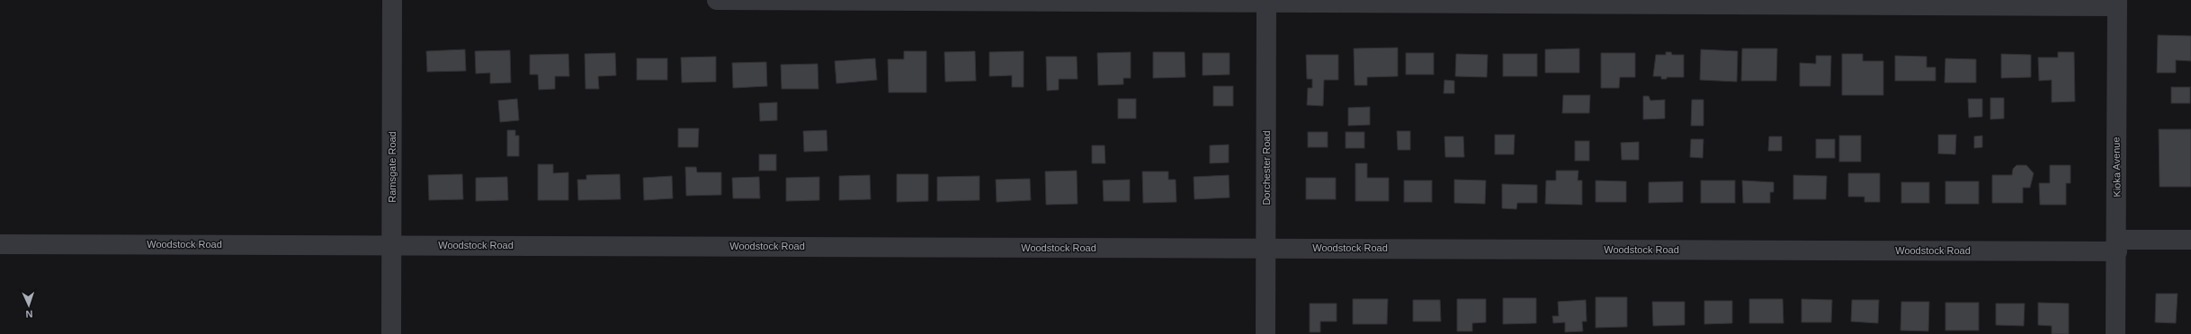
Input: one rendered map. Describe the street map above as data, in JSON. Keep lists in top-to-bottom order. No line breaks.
{"streets":{"street":["Ramsgate Road","Kioka Avenue","Dorchester Road","Woodstock Road"]},"crossings":[["Ramsgate Road","Woodstock Road"],["Kioka Avenue","Woodstock Road"],["Dorchester Road","Woodstock Road"]],"north":"bottom"}
